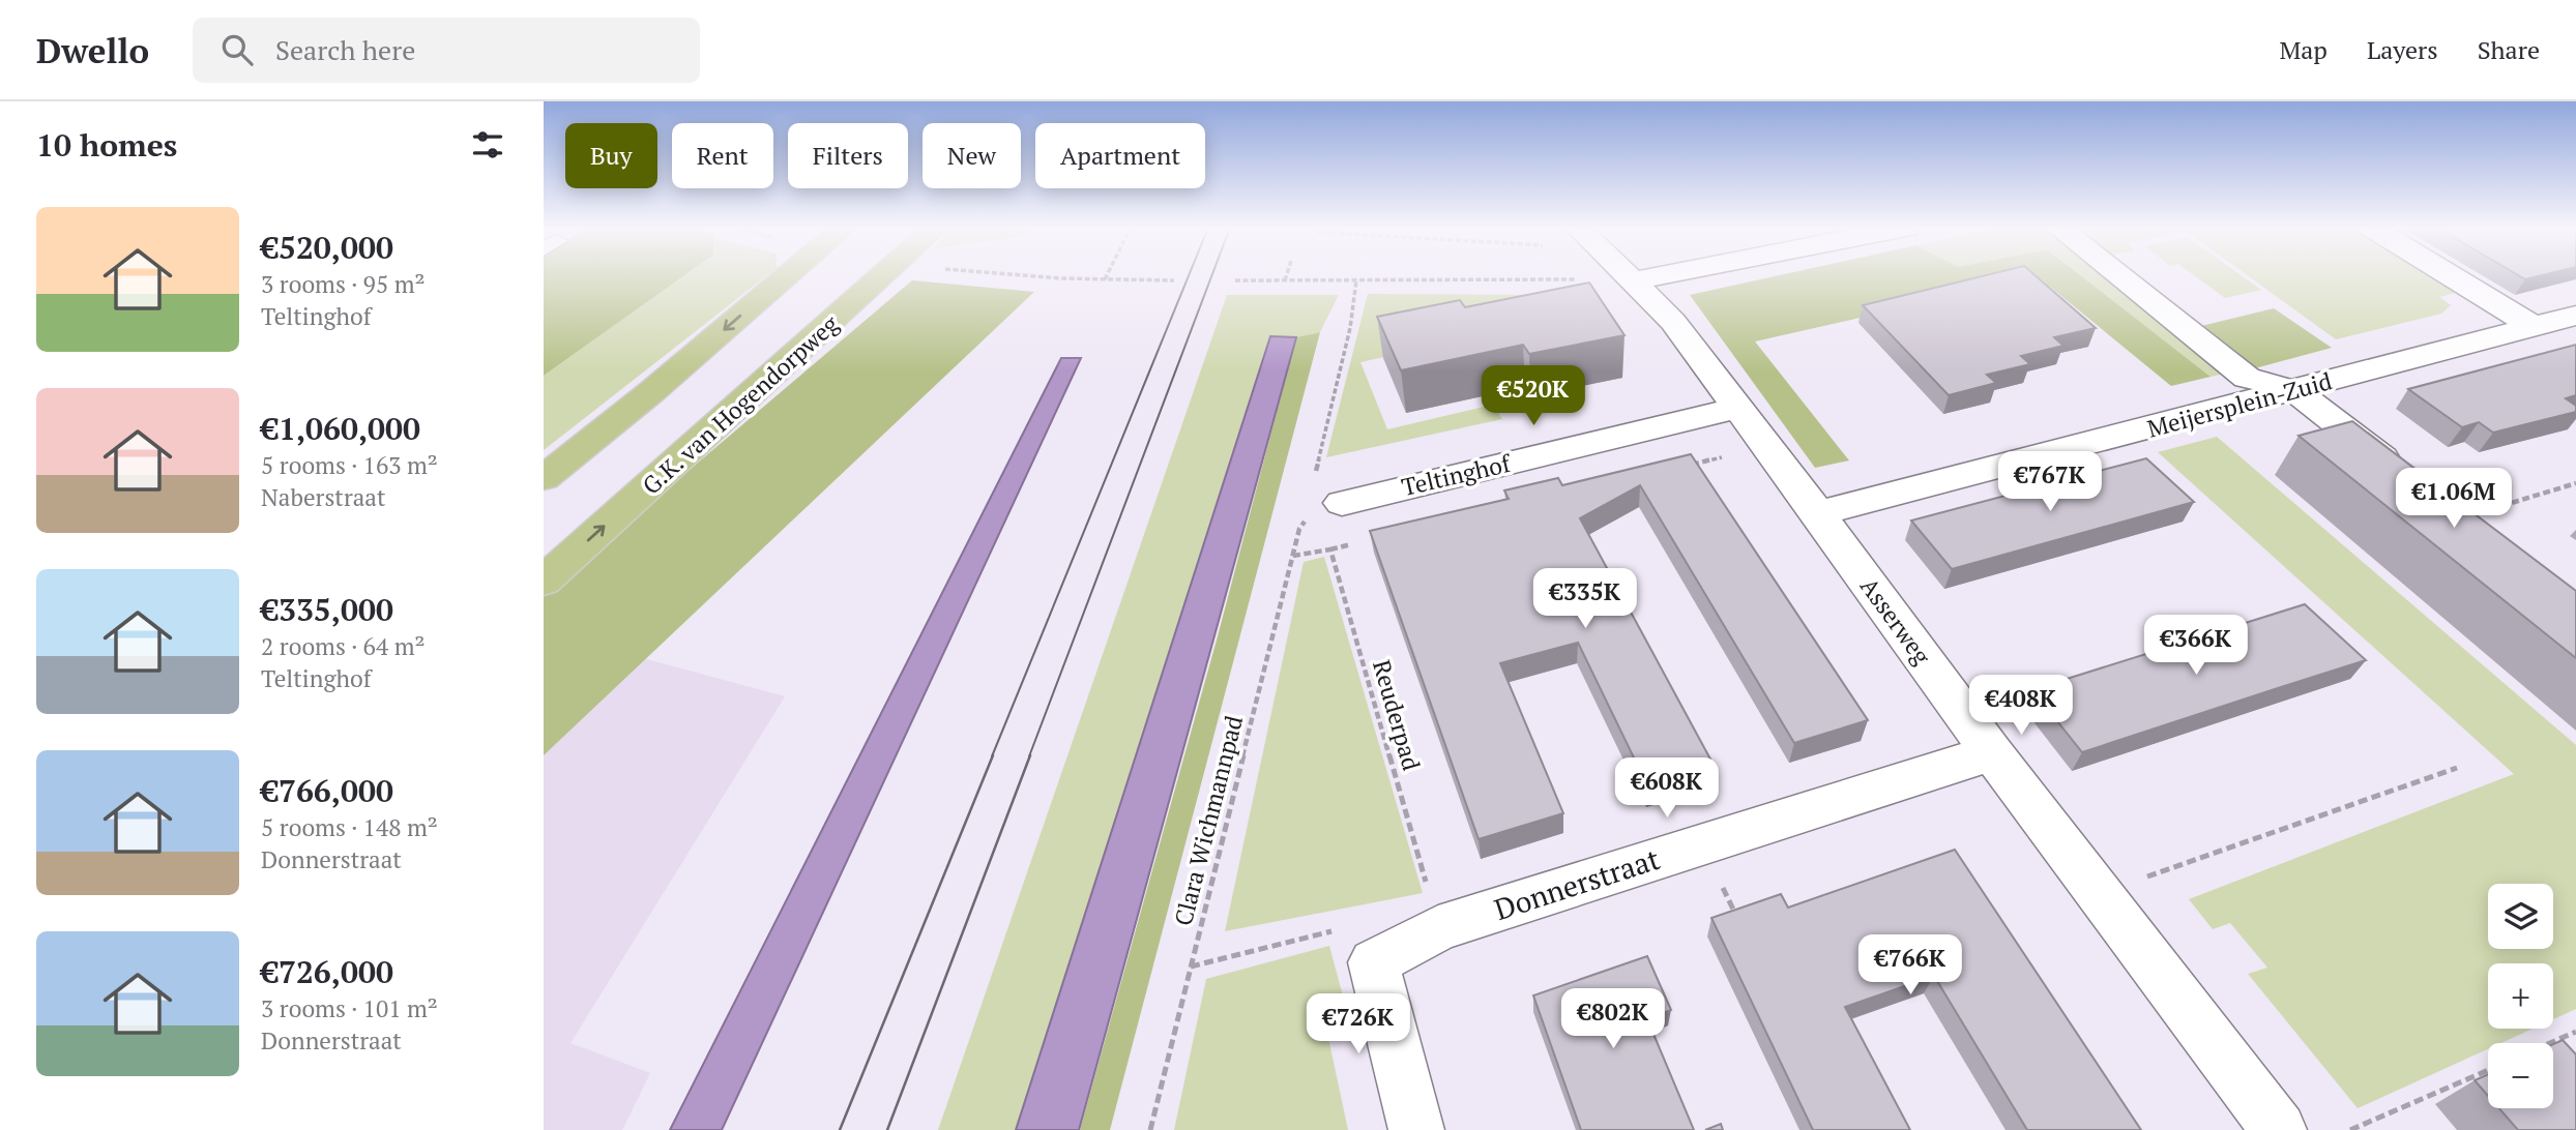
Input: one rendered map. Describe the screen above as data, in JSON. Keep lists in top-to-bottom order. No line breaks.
{"streets":{"main road":["G.K. van Hogendorpweg"],"street":["Meijersplein-Zuid","Teltinghof","Asserweg","Donnerstraat"],"path":["Reuderpad","Clara Wichmannpad"]},"crossings":[["Meijersplein-Zuid","Asserweg"],["Teltinghof","Asserweg"],["Asserweg","Donnerstraat"],["Reuderpad","Donnerstraat"]],"page":{"header":"Dwello","search":"Search here","nav":["Map","Layers","Share"],"heading":"10 homes","chip":["Buy","Rent","Filters","New","Apartment"],"list":[{"name":"€520,000","note":"3 rooms · 95 m² · Teltinghof"},{"name":"€1,060,000","note":"5 rooms · 163 m² · Naberstraat"},{"name":"€335,000","note":"2 rooms · 64 m² · Teltinghof"},{"name":"€766,000","note":"5 rooms · 148 m² · Donnerstraat"},{"name":"€726,000","note":"3 rooms · 101 m² · Donnerstraat"}],"price":["€520K","€767K","€1.06M","€335K","€366K","€408K","€608K","€766K","€802K","€726K"],"map_buttons":["+","−"]}}
